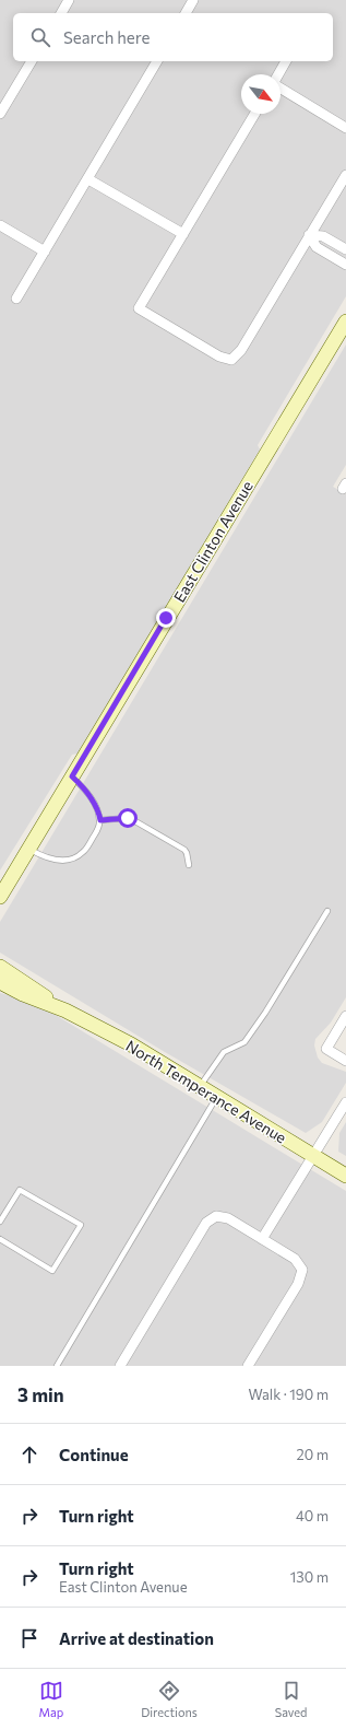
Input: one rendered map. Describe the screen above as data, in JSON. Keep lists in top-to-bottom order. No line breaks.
{"streets":{"street":["East Clinton Avenue","North Temperance Avenue"]},"north":"bottom right","page":{"search":"Search here","heading":["3 min","Walk · 190 m"],"list":[["Continue","20 m"],["Turn right","40 m"],["Turn right","East Clinton Avenue","130 m"],"Arrive at destination"],"nav":["Map","Directions","Saved"]}}
